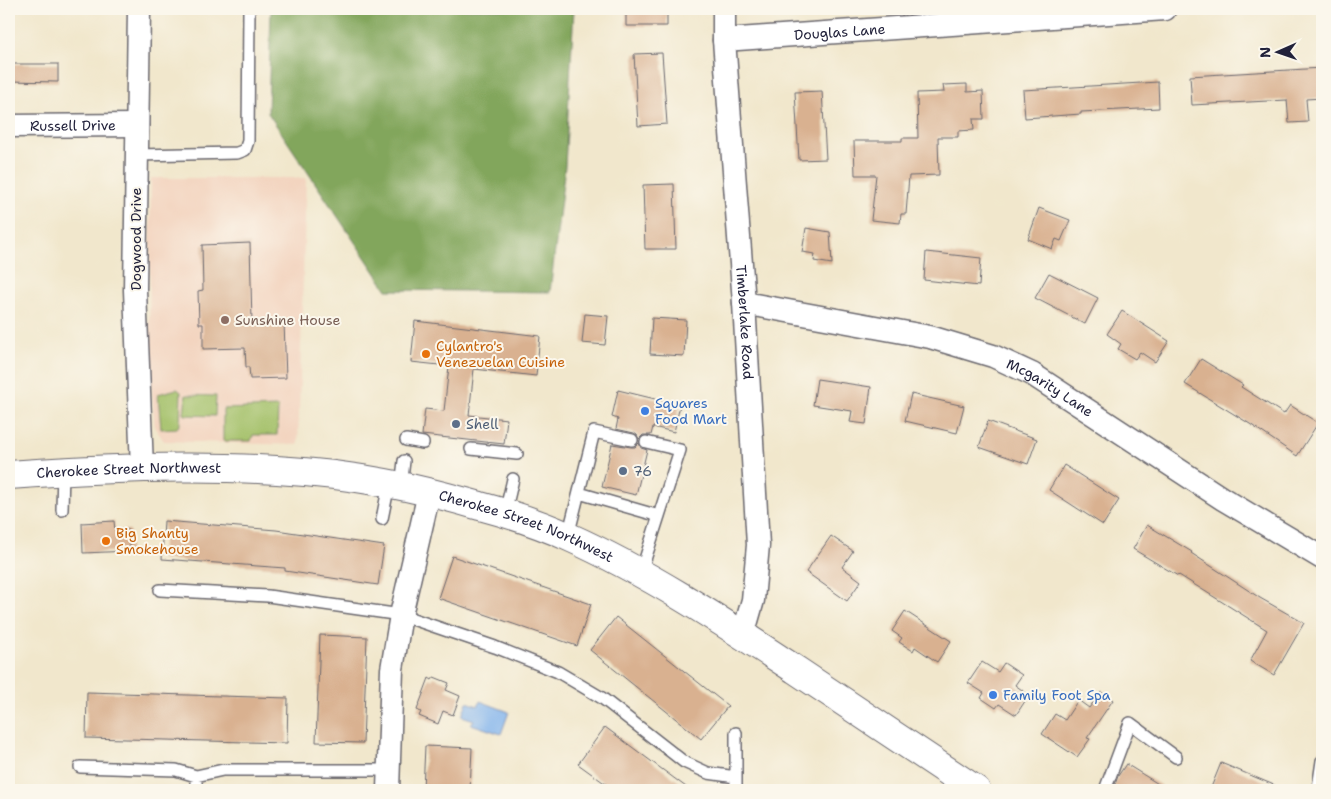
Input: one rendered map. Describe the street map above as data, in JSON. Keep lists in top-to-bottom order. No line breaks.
{"streets":{"main road":["Cherokee Street Northwest"],"street":["Douglas Lane","Russell Drive","Dogwood Drive","Timberlake Road","Mcgarity Lane"]},"crossings":[["Douglas Lane","Timberlake Road"],["Russell Drive","Dogwood Drive"],["Dogwood Drive","Cherokee Street Northwest"],["Timberlake Road","Mcgarity Lane"],["Timberlake Road","Cherokee Street Northwest"]],"places":["Sunshine House","Cylantro's Venezuelan Cuisine","Squares Food Mart","Shell","76","Big Shanty Smokehouse","Family Foot Spa"],"north":"left"}
